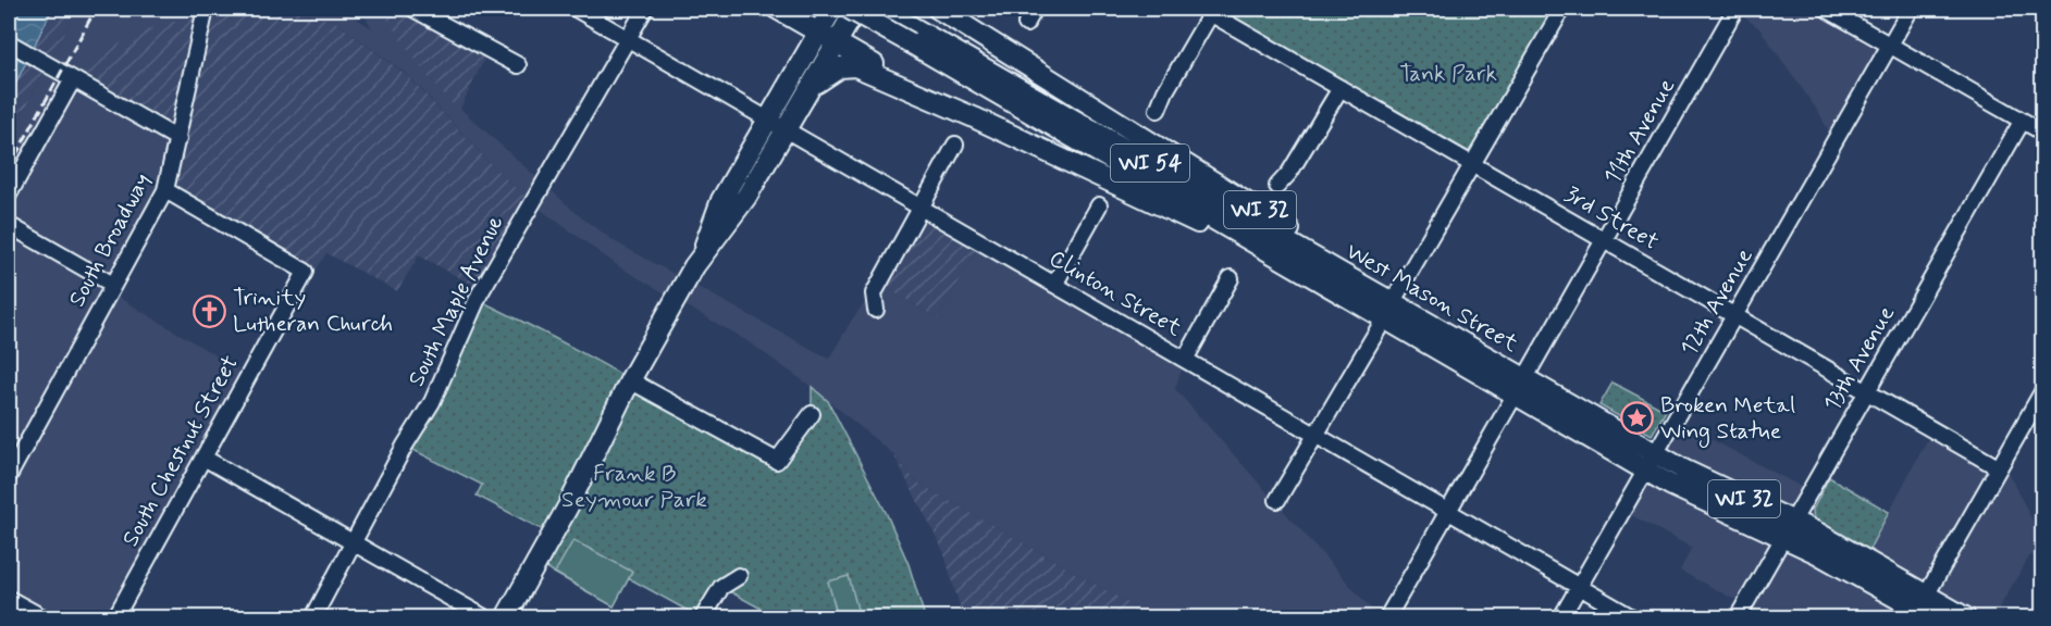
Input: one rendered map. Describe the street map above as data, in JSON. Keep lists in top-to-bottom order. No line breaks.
{"streets":{"main road":["WI 54","WI 32","West Mason Street"],"street":["11th Avenue","3rd Street","South Broadway","Clinton Street","South Maple Avenue","12th Avenue","13th Avenue","South Chestnut Street"]},"crossings":[["11th Avenue","3rd Street"],["11th Avenue","Clinton Street"],["11th Avenue","West Mason Street"],["WI 32","West Mason Street"],["3rd Street","12th Avenue"],["3rd Street","13th Avenue"],["South Broadway","South Chestnut Street"],["Clinton Street","South Maple Avenue"],["Clinton Street","12th Avenue"],["West Mason Street","12th Avenue"],["West Mason Street","13th Avenue"]],"parks":["Tank Park","Frank B Seymour Park"],"places":{"church":["Trinity Lutheran Church"],"place":["Broken Metal Wing Statue"]}}
